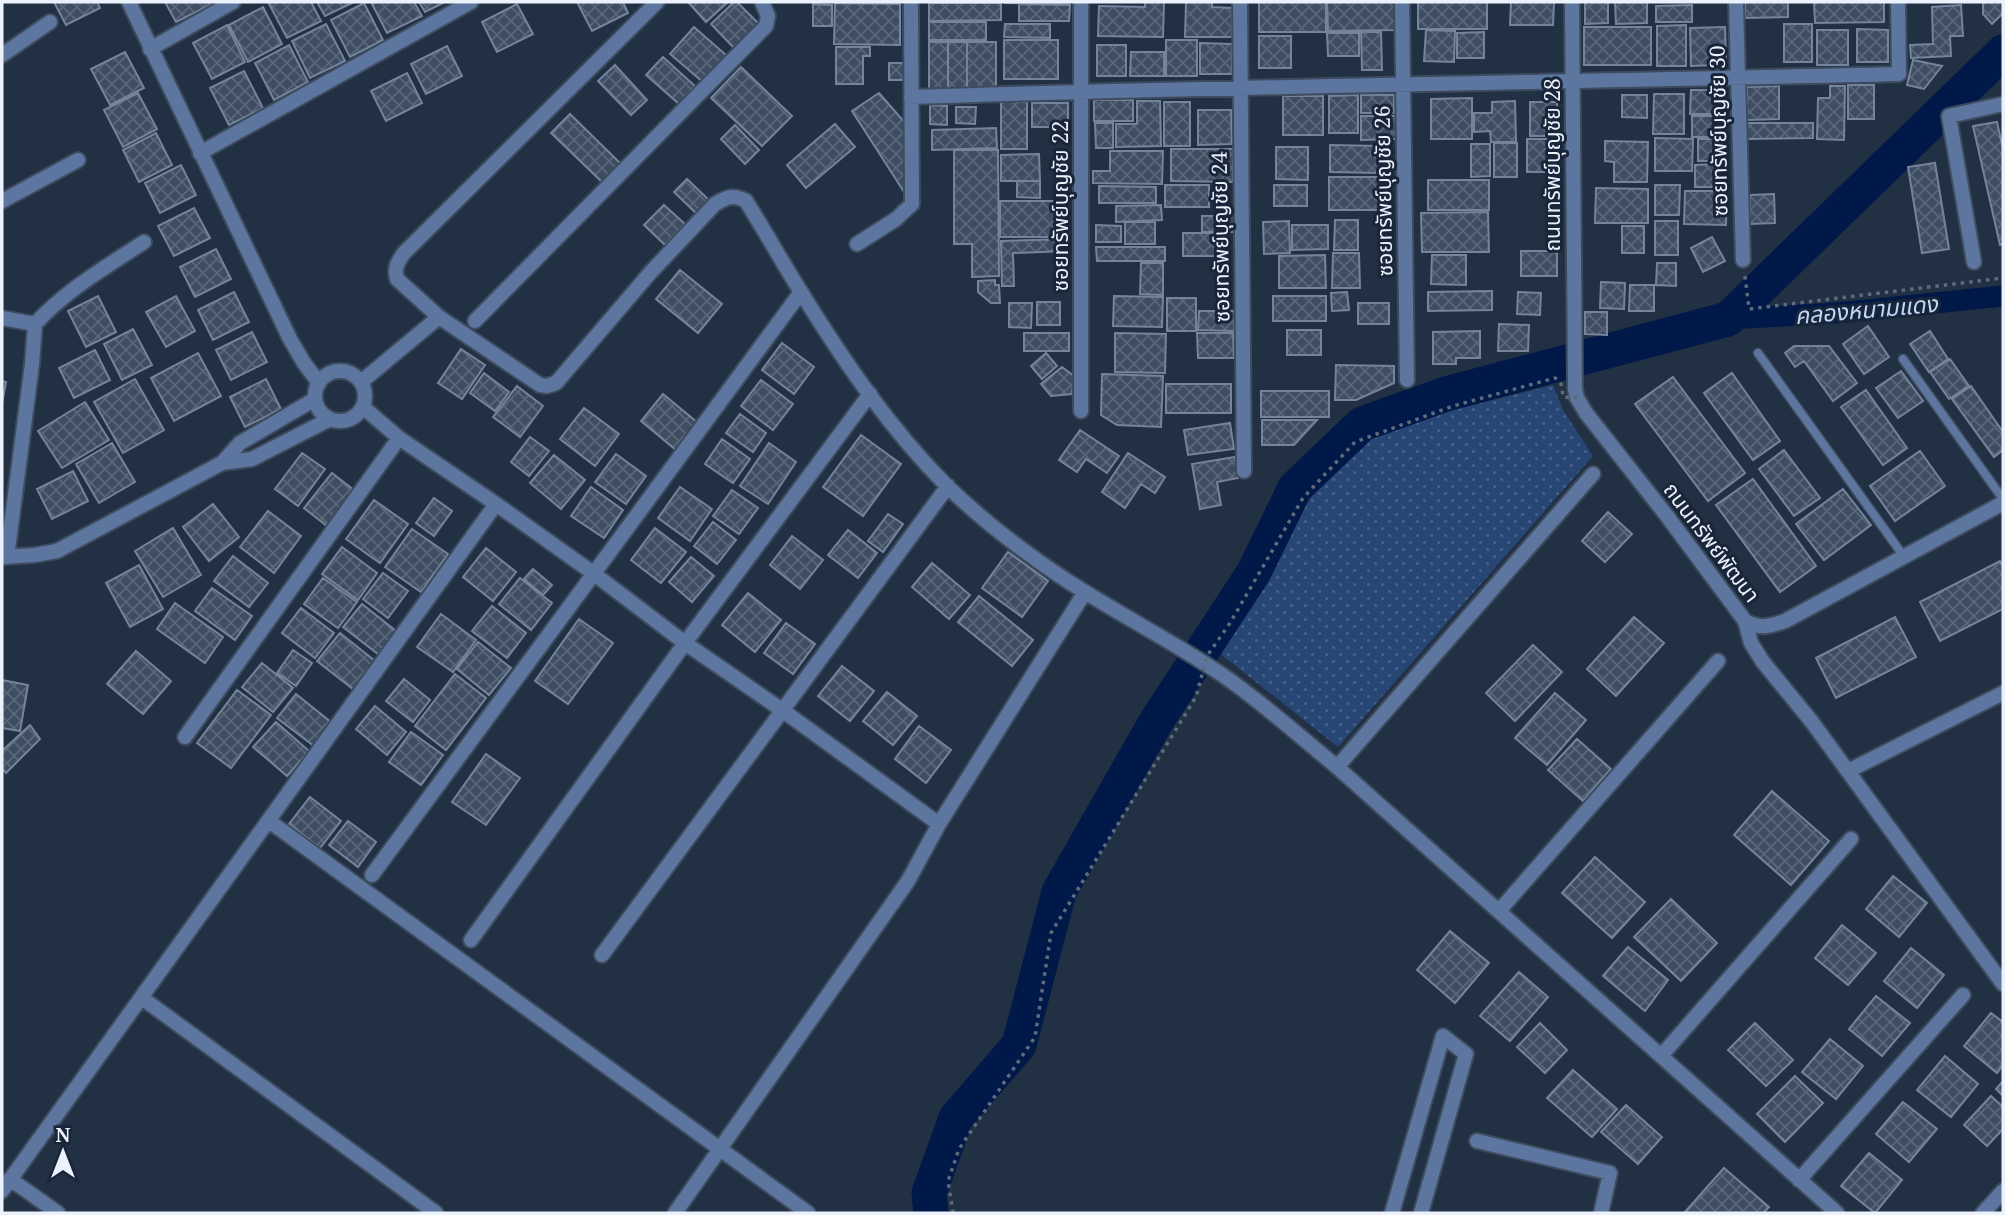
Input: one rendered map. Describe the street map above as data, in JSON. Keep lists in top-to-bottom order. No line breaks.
{"streets":{"street":["ซอยทรัพย์บุญชัย 30","ถนนทรัพย์บุญชัย 28","ซอยทรัพย์บุญชัย 26","ซอยทรัพย์บุญชัย 22","ซอยทรัพย์บุญชัย 24","ถนนทรัพย์พัฒนา"]},"crossings":[["ถนนทรัพย์บุญชัย 28","ถนนทรัพย์พัฒนา"]],"water":["คลองหนามแดง"],"north":"top"}
